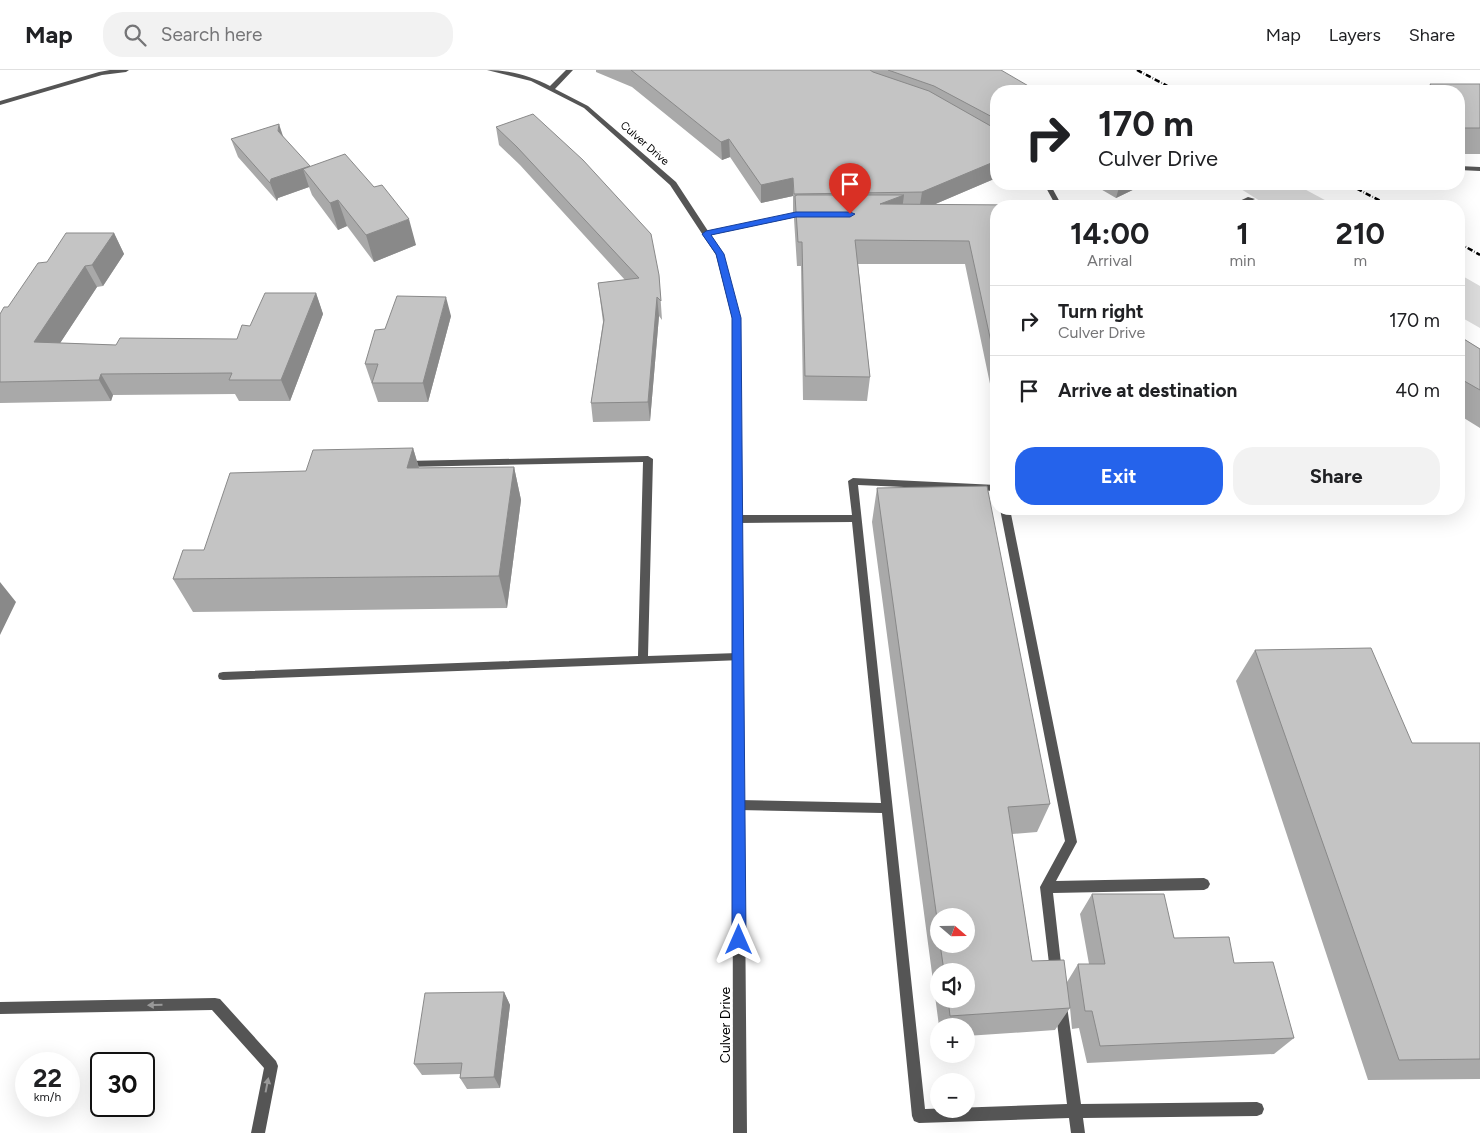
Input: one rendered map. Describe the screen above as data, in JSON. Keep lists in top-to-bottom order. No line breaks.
{"streets":{"street":["Culver Drive"]},"north":"right","page":{"header":"Map","search":"Search here","nav":["Map","Layers","Share"],"turn":["170 m","Culver Drive"],"eta":["14:00","Arrival","1","min","210","m"],"list":[{"name":"Turn right","note":"Culver Drive","value":"170 m"},{"name":"Arrive at destination","value":"40 m"}],"buttons":["Exit","Share"],"map_buttons":["+","−"],"speed":"22 km/h","limit":"30"}}
